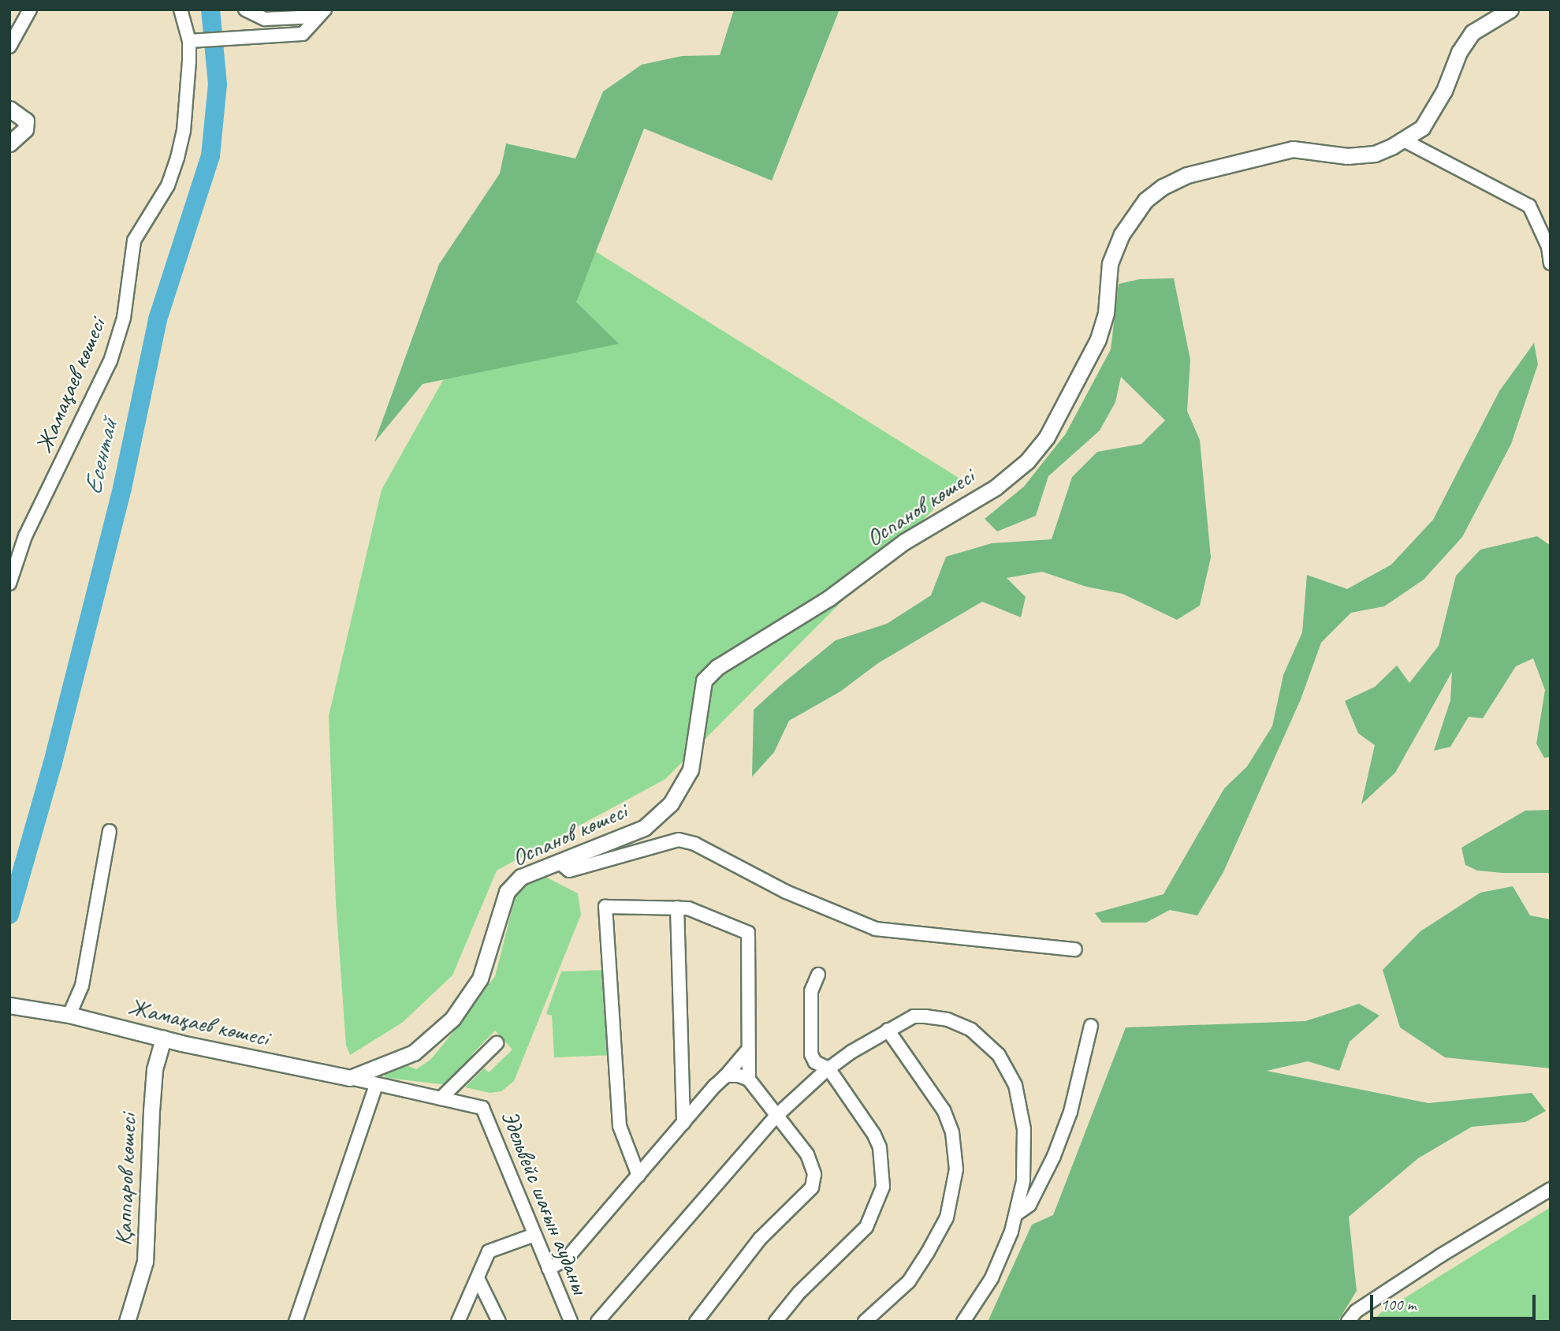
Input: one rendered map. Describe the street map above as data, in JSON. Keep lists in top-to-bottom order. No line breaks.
{"streets":{"street":["Жамақаев көшесі","Оспанов көшесі","Қаппаров көшесі","Эдельвейс шағын ауданы"]},"crossings":[["Жамақаев көшесі","Оспанов көшесі"],["Жамақаев көшесі","Қаппаров көшесі"],["Жамақаев көшесі","Эдельвейс шағын ауданы"]],"water":["Есентай"],"scale_bar":"100 m"}
